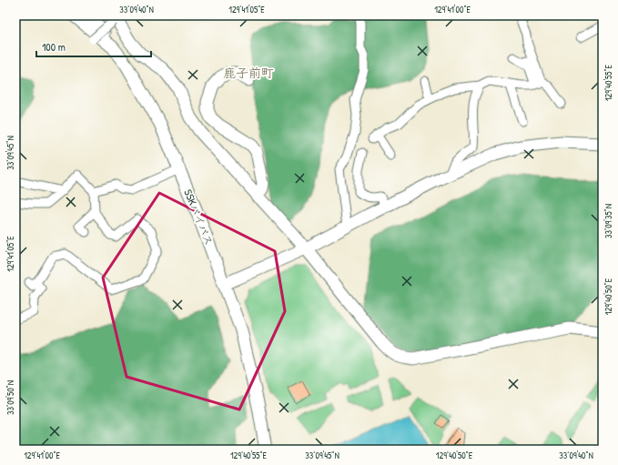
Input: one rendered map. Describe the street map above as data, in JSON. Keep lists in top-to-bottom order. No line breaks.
{"streets":{"street":["SSKバイパス"]},"districts":["鹿子前町"],"scale_bar":"100 m","coordinates":["33°09'40\"N","129°41'05\"E","129°41'00\"E","129°40'55\"E","33°09'45\"N","33°09'35\"N","129°40'50\"E","33°09'50\"N"]}
